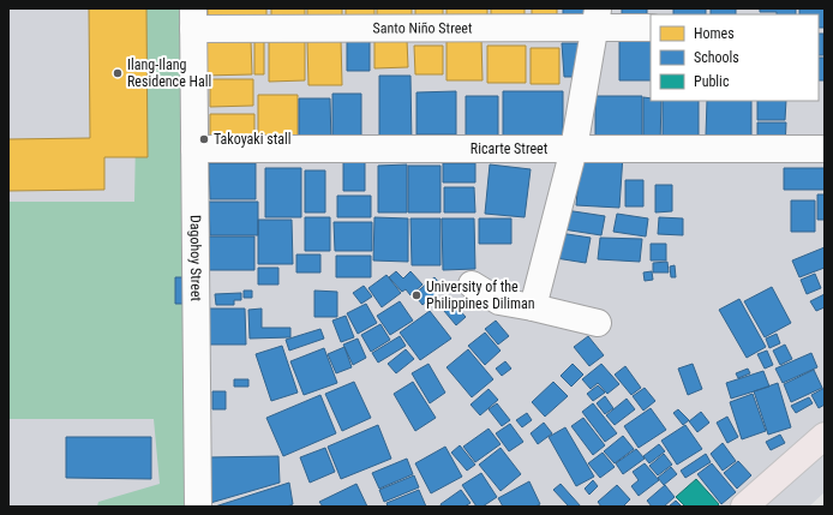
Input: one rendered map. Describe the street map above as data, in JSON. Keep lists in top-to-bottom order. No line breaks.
{"streets":{"street":["Santo Niño Street","Ricarte Street","Dagohoy Street"]},"crossings":[["Santo Niño Street","Dagohoy Street"],["Ricarte Street","Dagohoy Street"]],"places":["Ilang-Ilang Residence Hall","Takoyaki stall","University of the Philippines Diliman"],"legend":["Homes","Schools","Public"]}
